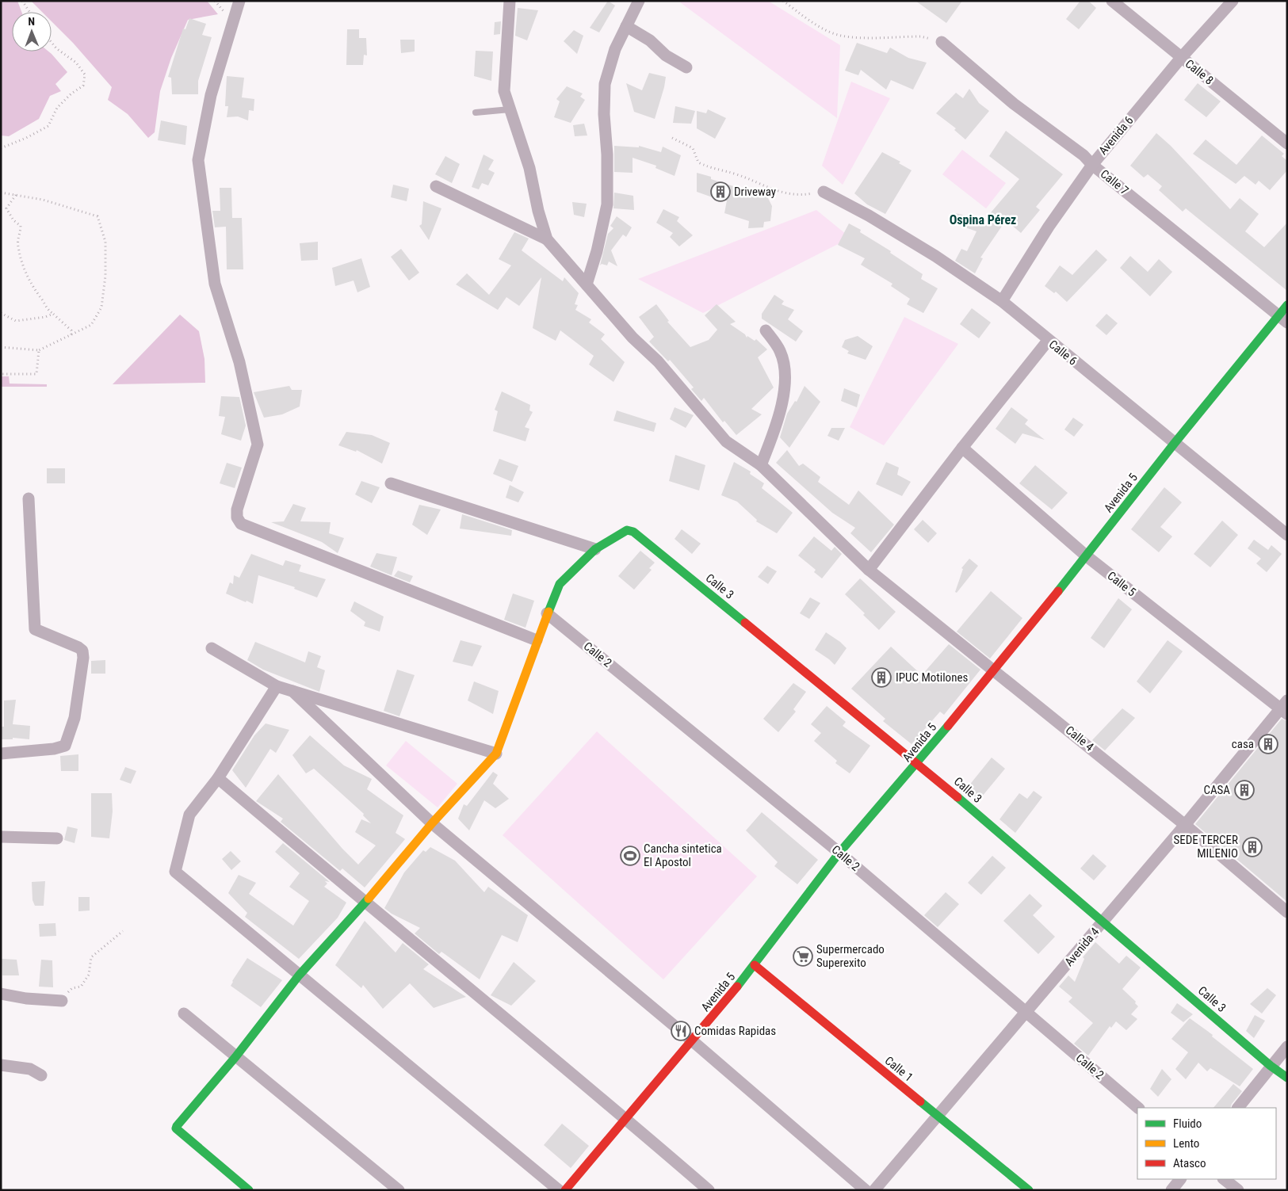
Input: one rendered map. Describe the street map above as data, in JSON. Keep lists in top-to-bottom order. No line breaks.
{"streets":{"street":["Calle 8","Avenida 6","Calle 7","Calle 6","Avenida 5","Calle 5","Calle 3","Calle 2","Calle 4","Avenida 4","Calle 1"]},"crossings":[["Calle 8","Avenida 6"],["Avenida 6","Calle 7"],["Avenida 6","Calle 6"],["Calle 7","Avenida 5"],["Calle 6","Avenida 5"],["Avenida 5","Calle 5"],["Avenida 5","Calle 3"],["Avenida 5","Calle 2"],["Avenida 5","Calle 4"],["Avenida 5","Calle 1"],["Calle 5","Avenida 4"],["Calle 3","Avenida 4"],["Calle 2","Avenida 4"],["Calle 4","Avenida 4"],["Avenida 4","Calle 1"]],"districts":["Ospina Pérez"],"places":{"building":["Driveway","IPUC Motilones","casa","CASA","SEDE TERCER MILENIO"],"sports":["Cancha sintetica El Apostol"],"supermarket":["Supermercado Superexito"],"restaurant":["Comidas Rapidas"]},"legend":["Fluido","Lento","Atasco"],"north":"top"}
